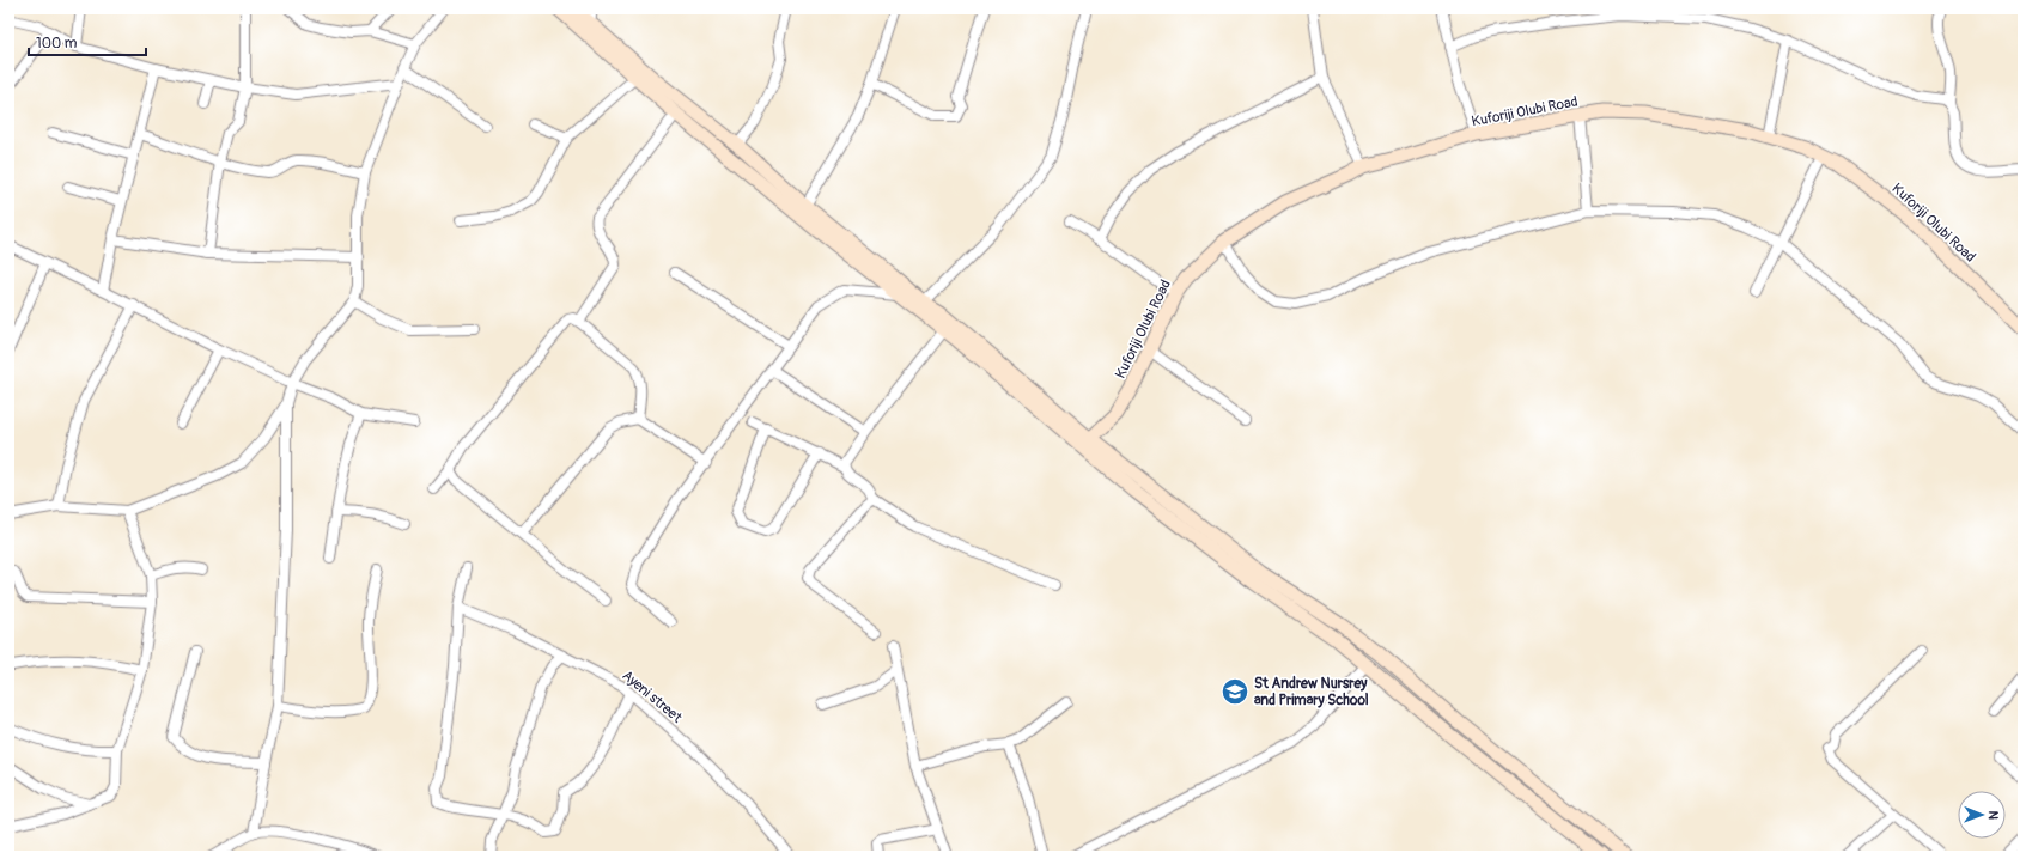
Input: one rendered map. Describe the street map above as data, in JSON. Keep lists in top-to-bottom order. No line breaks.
{"streets":{"main road":["Kuforiji Olubi Road"],"street":["Ayeni street"]},"places":{"school or university":["St Andrew Nursrey and Primary School"]},"scale_bar":"100 m","north":"right"}
